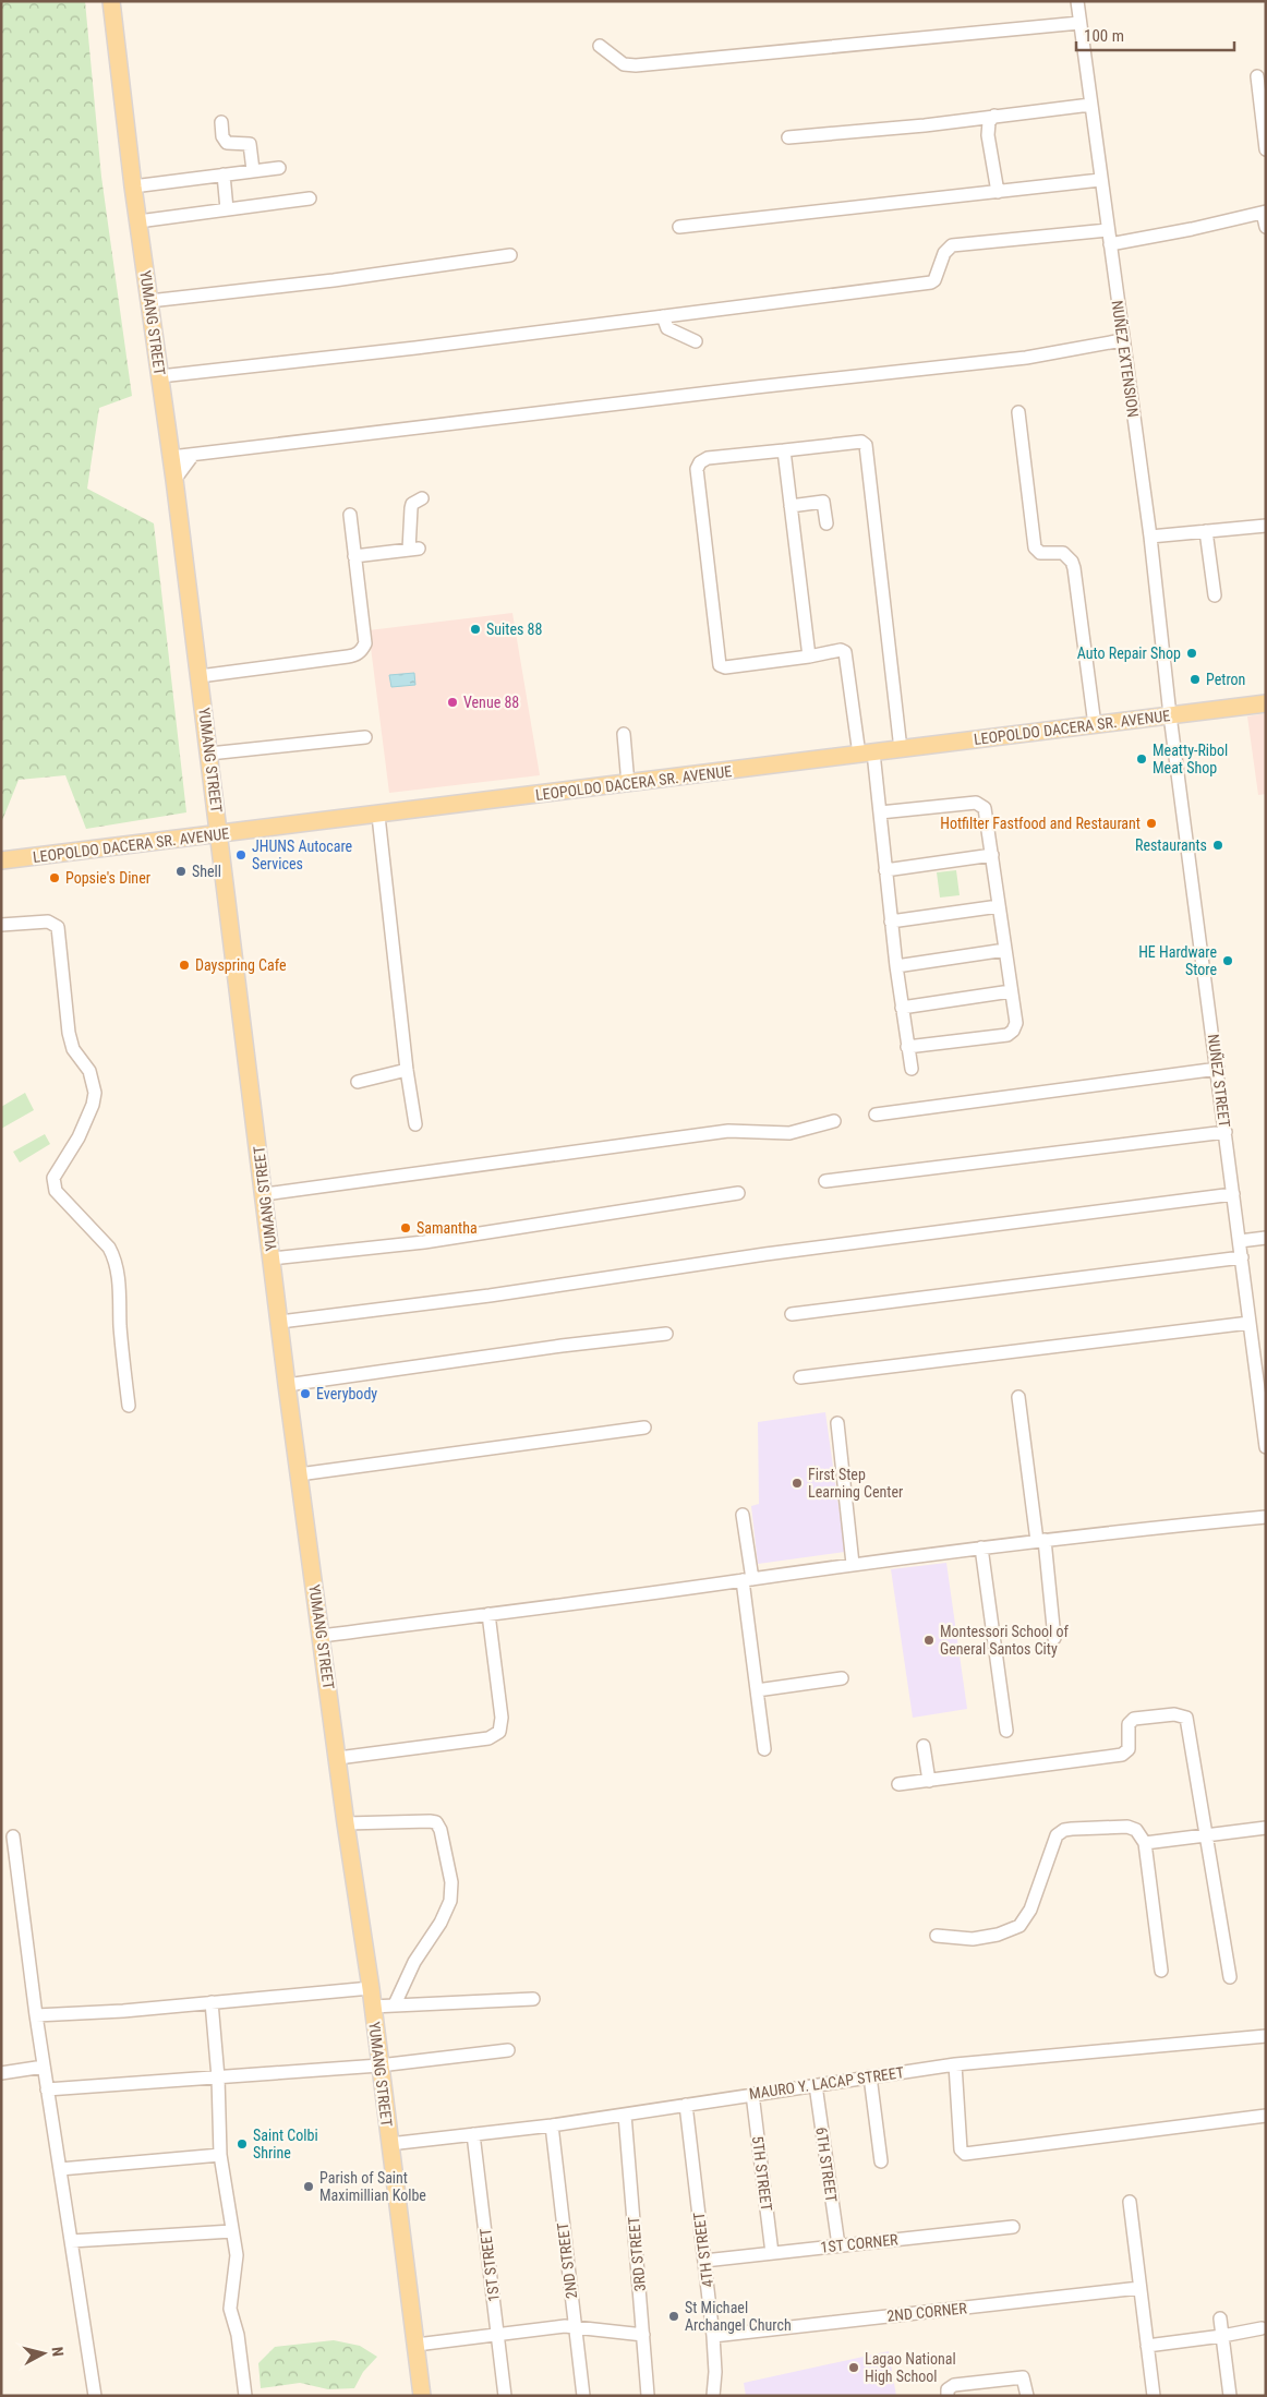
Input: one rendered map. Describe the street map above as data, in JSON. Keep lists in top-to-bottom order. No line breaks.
{"streets":{"main road":["YUMANG STREET","LEOPOLDO DACERA SR. AVENUE"],"street":["NUÑEZ EXTENSION","NUÑEZ STREET","MAURO Y. LACAP STREET","6TH STREET","5TH STREET","1ST CORNER","4TH STREET","3RD STREET","2ND STREET","1ST STREET","2ND CORNER"]},"crossings":[["YUMANG STREET","LEOPOLDO DACERA SR. AVENUE"],["YUMANG STREET","MAURO Y. LACAP STREET"],["NUÑEZ EXTENSION","LEOPOLDO DACERA SR. AVENUE"],["NUÑEZ EXTENSION","NUÑEZ STREET"],["LEOPOLDO DACERA SR. AVENUE","NUÑEZ STREET"],["MAURO Y. LACAP STREET","6TH STREET"],["MAURO Y. LACAP STREET","5TH STREET"],["MAURO Y. LACAP STREET","4TH STREET"],["MAURO Y. LACAP STREET","3RD STREET"],["MAURO Y. LACAP STREET","2ND STREET"],["MAURO Y. LACAP STREET","1ST STREET"],["6TH STREET","1ST CORNER"],["5TH STREET","1ST CORNER"],["1ST CORNER","4TH STREET"],["4TH STREET","2ND CORNER"]],"places":["Suites 88","Auto Repair Shop","Petron","Venue 88","Meatty-Ribol Meat Shop","Hotfilter Fastfood and Restaurant","Restaurants","JHUNS Autocare Services","Shell","Popsie's Diner","HE Hardware Store","Dayspring Cafe","Samantha","Everybody","First Step Learning Center","Montessori School of General Santos City","Saint Colbi Shrine","Parish of Saint Maximillian Kolbe","St Michael Archangel Church","Lagao National High School"],"scale_bar":"100 m","north":"right"}
